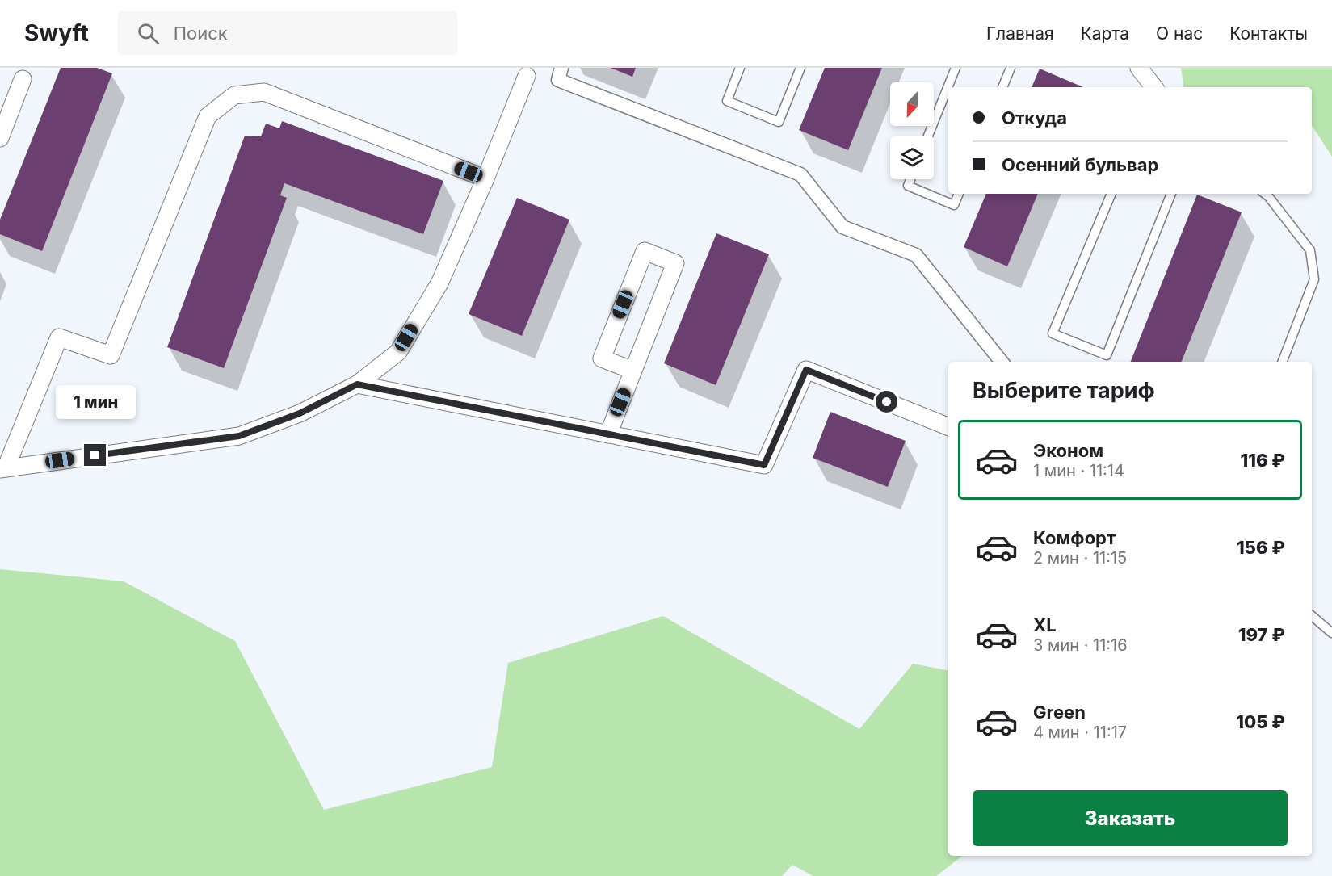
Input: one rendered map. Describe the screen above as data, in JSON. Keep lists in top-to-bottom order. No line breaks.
{"north":"bottom","page":{"header":"Swyft","search":"Поиск","nav":["Главная","Карта","О нас","Контакты"],"banner":["Откуда","Осенний бульвар"],"heading":"Выберите тариф","bubble":"1 мин","list":[{"name":"Эконом","note":"1 мин · 11:14","value":"116 ₽"},{"name":"Комфорт","note":"2 мин · 11:15","value":"156 ₽"},{"name":"XL","note":"3 мин · 11:16","value":"197 ₽"},{"name":"Green","note":"4 мин · 11:17","value":"105 ₽"}],"buttons":"Заказать"}}
